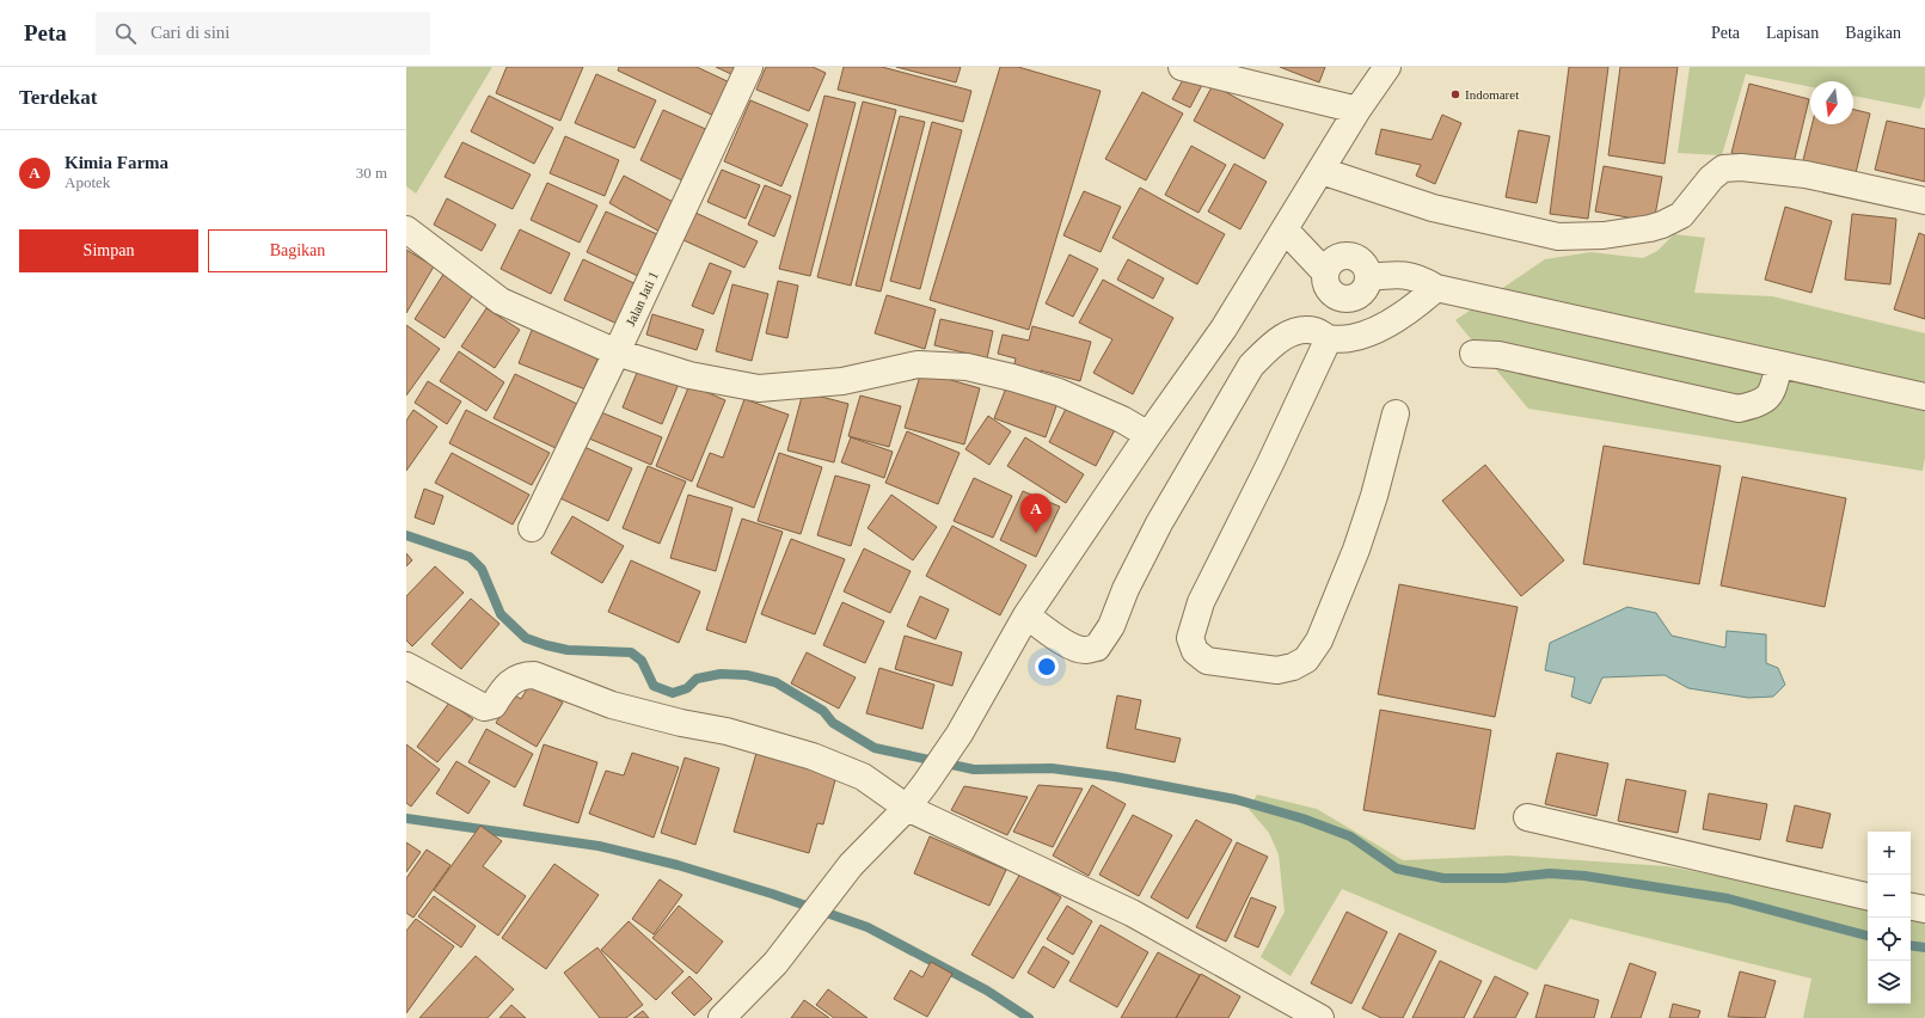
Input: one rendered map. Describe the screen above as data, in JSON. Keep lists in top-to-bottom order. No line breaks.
{"streets":{"street":["Jalan Jati 1"]},"places":["Indomaret"],"north":"bottom","page":{"header":"Peta","search":"Cari di sini","nav":["Peta","Lapisan","Bagikan"],"heading":"Terdekat","list":[{"mark":"A","name":"Kimia Farma","note":"Apotek","value":"30 m"}],"buttons":["Simpan","Bagikan"],"pins":"A","map_buttons":["+","−"]}}
